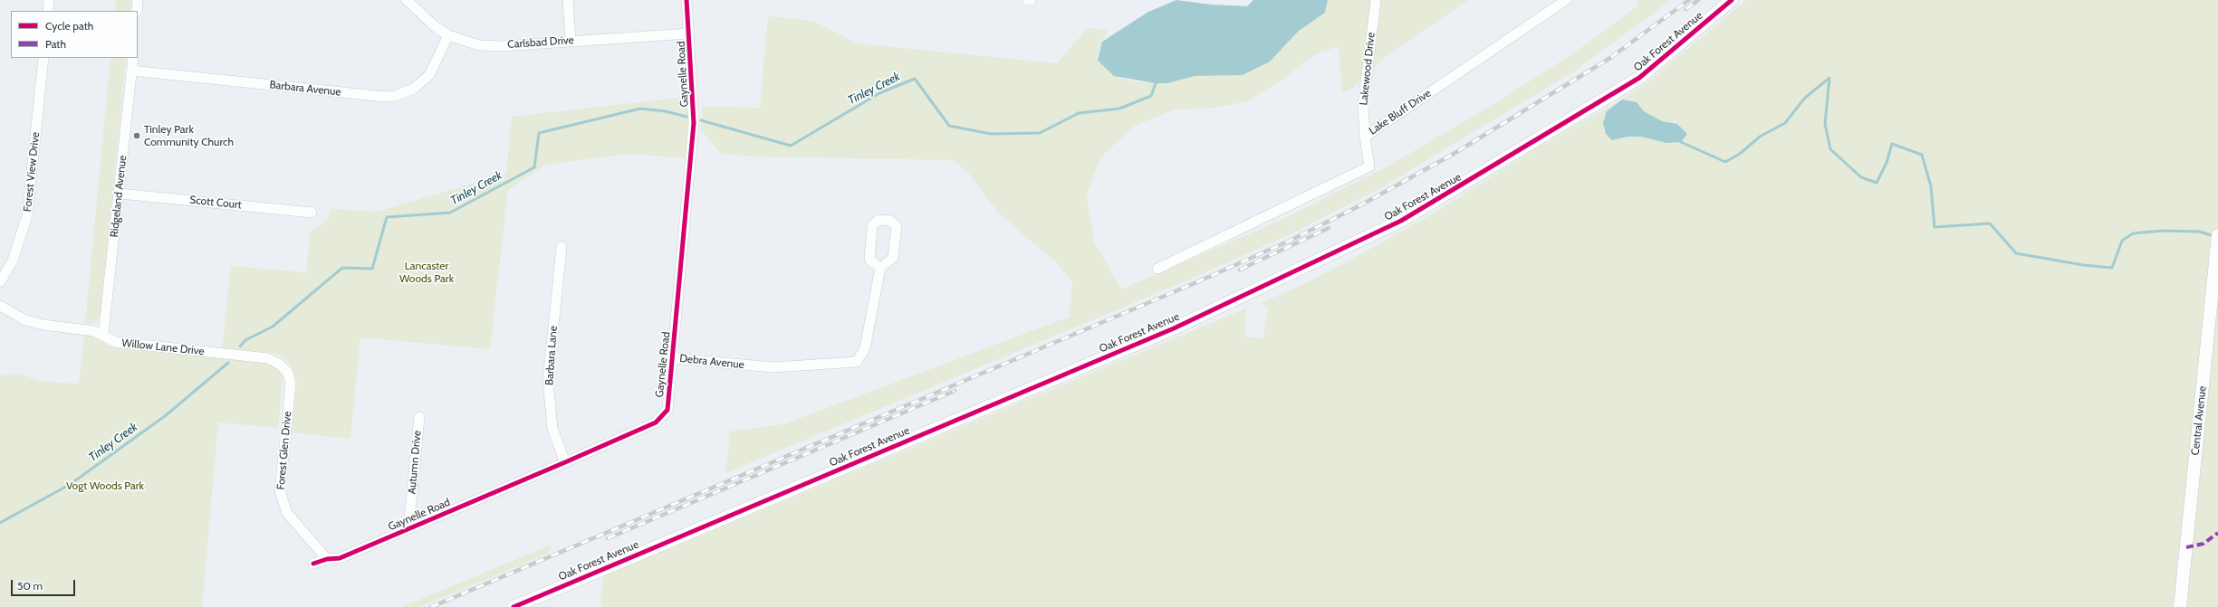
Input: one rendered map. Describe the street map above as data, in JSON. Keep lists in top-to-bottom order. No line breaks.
{"streets":{"street":["Oak Forest Avenue","Carlsbad Drive","Lakewood Drive","Gaynelle Road","Barbara Avenue","Lake Bluff Drive","Forest View Drive","Ridgeland Avenue","Scott Court","Willow Lane Drive","Barbara Lane","Debra Avenue","Central Avenue","Forest Glen Drive","Autumn Drive"]},"crossings":[["Carlsbad Drive","Gaynelle Road"],["Carlsbad Drive","Barbara Avenue"],["Lakewood Drive","Lake Bluff Drive"],["Gaynelle Road","Barbara Lane"],["Gaynelle Road","Debra Avenue"],["Gaynelle Road","Forest Glen Drive"],["Gaynelle Road","Autumn Drive"],["Barbara Avenue","Ridgeland Avenue"],["Ridgeland Avenue","Scott Court"],["Ridgeland Avenue","Willow Lane Drive"],["Willow Lane Drive","Forest Glen Drive"]],"water":["Tinley Creek"],"parks":["Lancaster Woods Park","Vogt Woods Park"],"places":["Tinley Park Community Church"],"legend":["Cycle path","Path"],"scale_bar":"50 m"}
